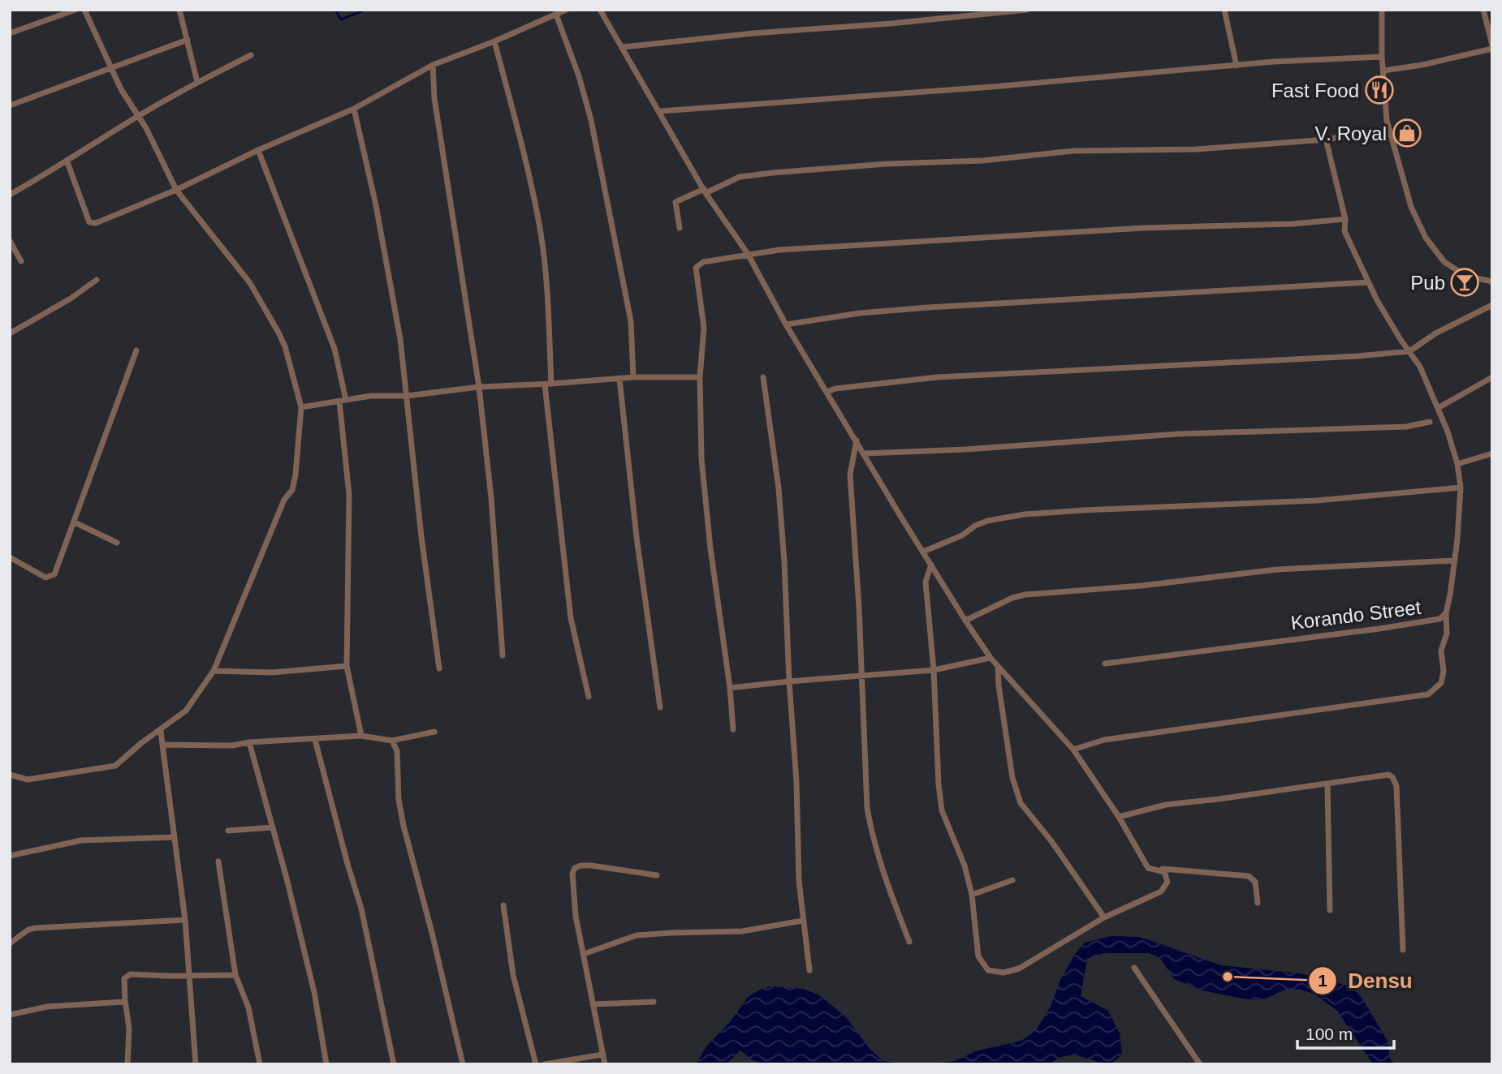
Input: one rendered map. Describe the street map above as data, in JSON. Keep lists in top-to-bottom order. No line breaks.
{"streets":{"street":["Korando Street"]},"places":{"restaurant":["Fast Food"],"shop":["V. Royal"],"bar":["Pub"],"other":["Densu"]},"scale_bar":"100 m"}
